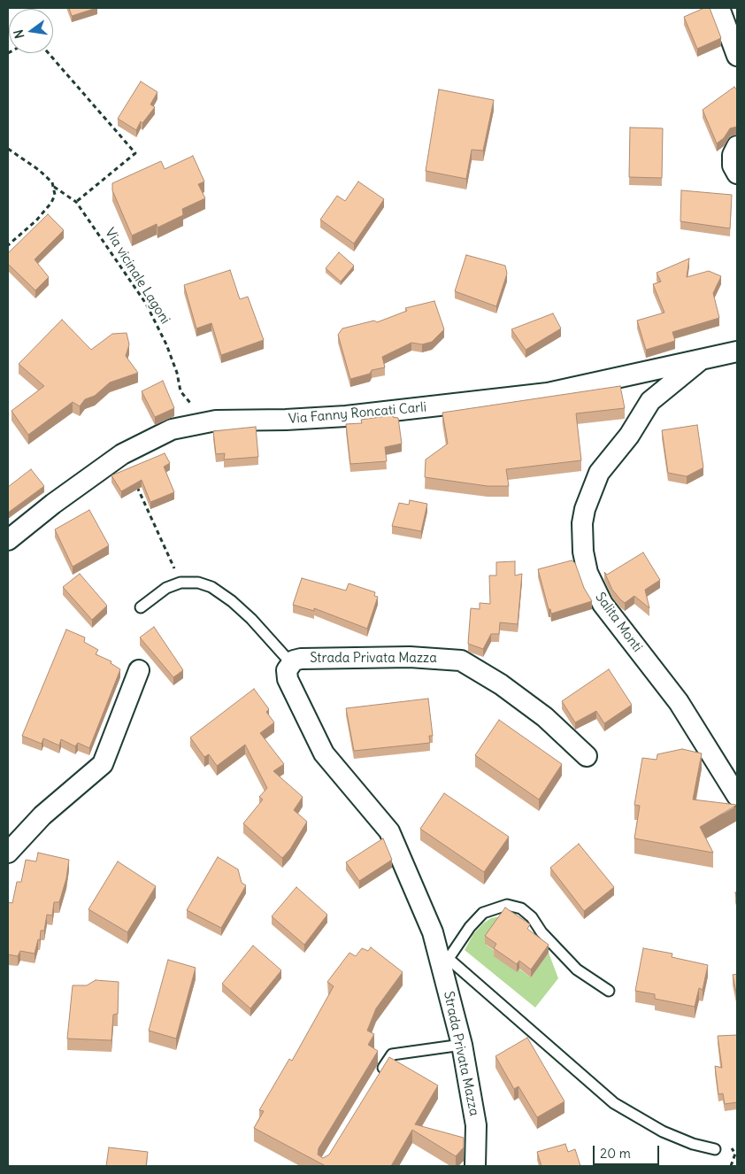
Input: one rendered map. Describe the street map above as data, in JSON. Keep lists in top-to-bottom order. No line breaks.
{"streets":{"street":["Via Fanny Roncati Carli","Salita Monti","Strada Privata Mazza"],"path":["Via vicinale Lagoni"]},"crossings":[["Via Fanny Roncati Carli","Salita Monti"]],"scale_bar":"20 m","north":"left"}
